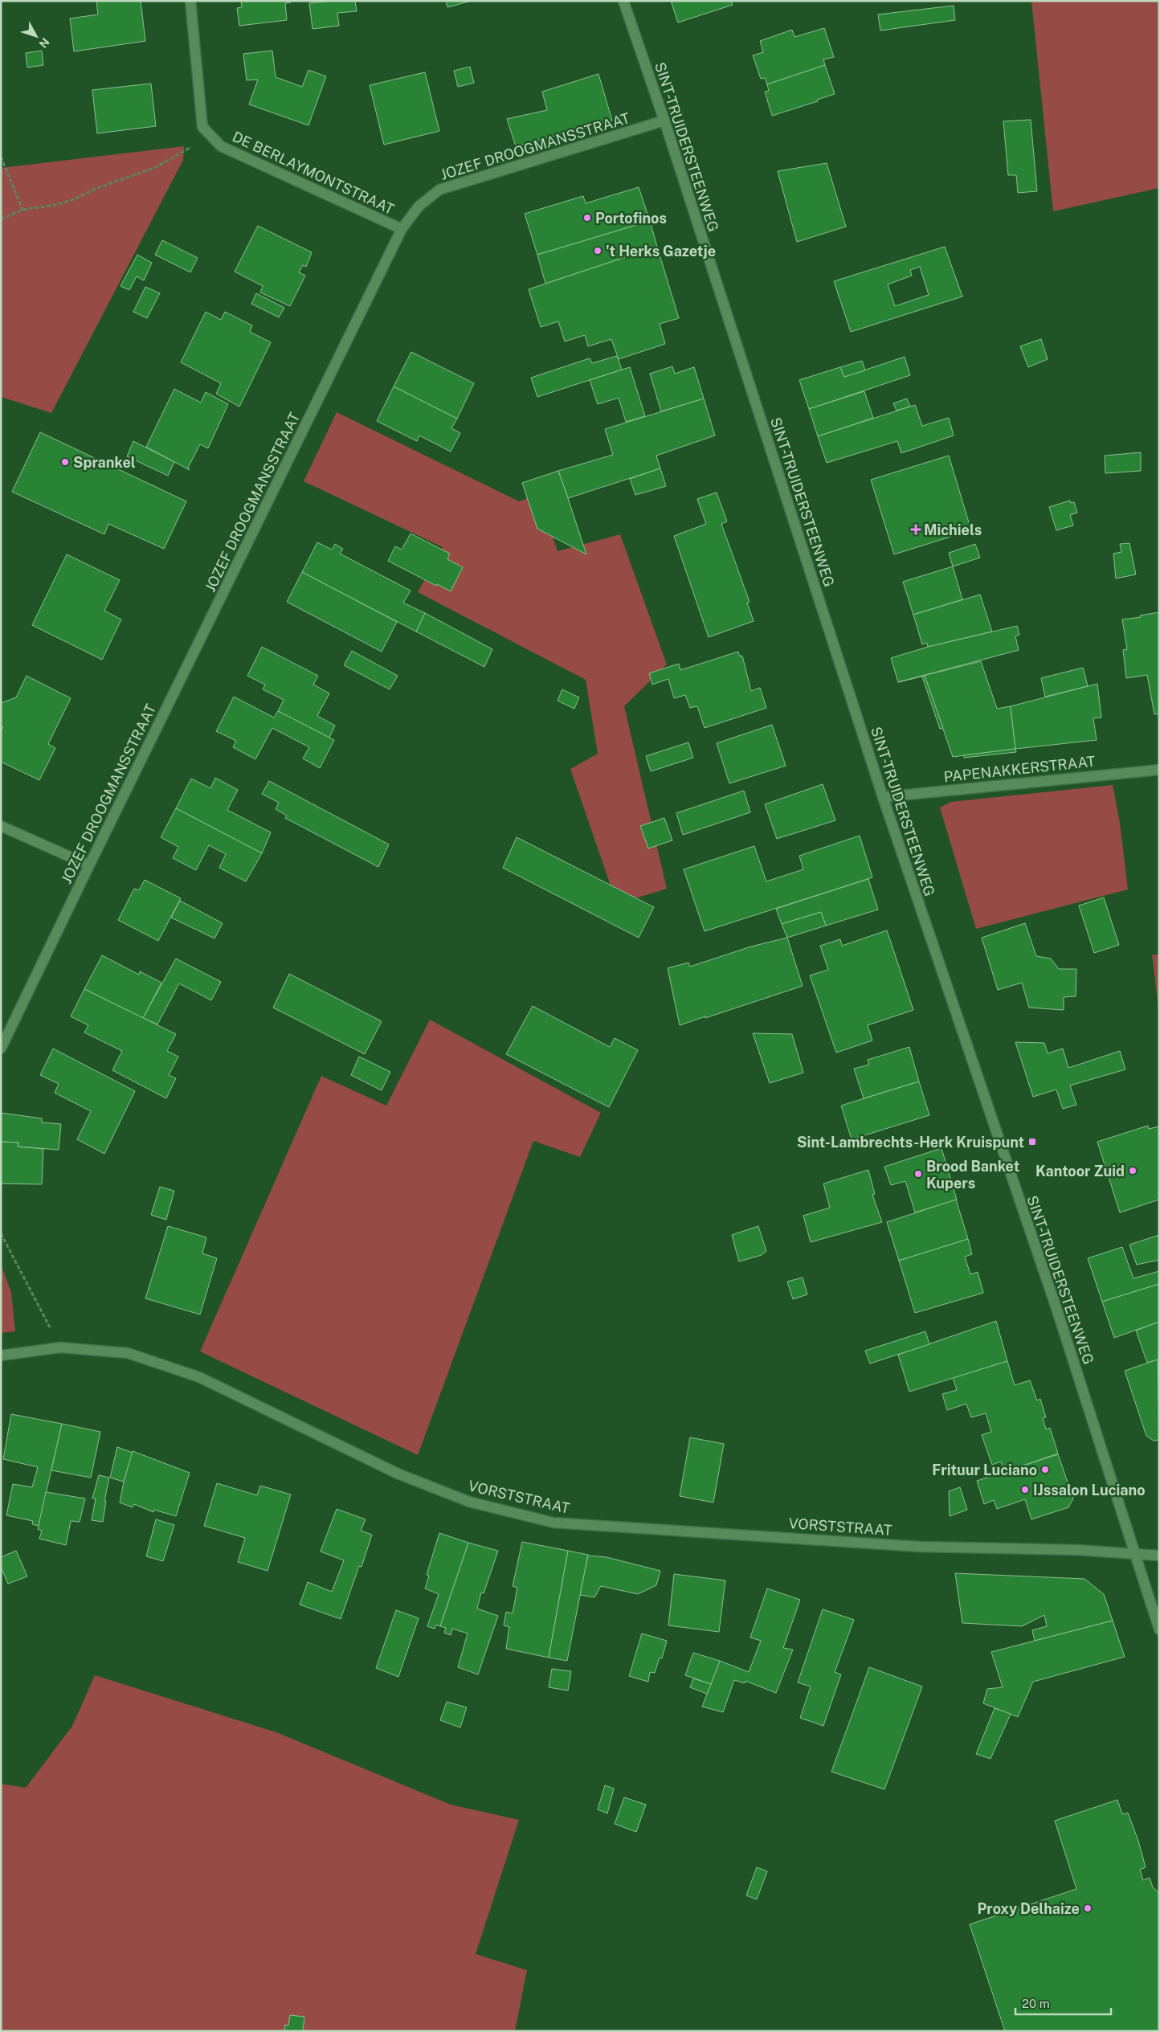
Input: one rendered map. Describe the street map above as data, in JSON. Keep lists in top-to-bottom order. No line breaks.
{"streets":{"street":["JOZEF DROOGMANSSTRAAT","SINT-TRUIDERSTEENWEG","DE BERLAYMONTSTRAAT","PAPENAKKERSTRAAT","VORSTSTRAAT"]},"crossings":[["JOZEF DROOGMANSSTRAAT","SINT-TRUIDERSTEENWEG"],["JOZEF DROOGMANSSTRAAT","DE BERLAYMONTSTRAAT"],["SINT-TRUIDERSTEENWEG","PAPENAKKERSTRAAT"],["SINT-TRUIDERSTEENWEG","VORSTSTRAAT"]],"places":{"other":["Portofinos","'t Herks Gazetje","Sprankel","Kantoor Zuid","Brood Banket Kupers","Frituur Luciano","IJssalon Luciano","Proxy Delhaize"],"health":["Michiels"],"transit":["Sint-Lambrechts-Herk Kruispunt"]},"scale_bar":"20 m","north":"bottom right"}
